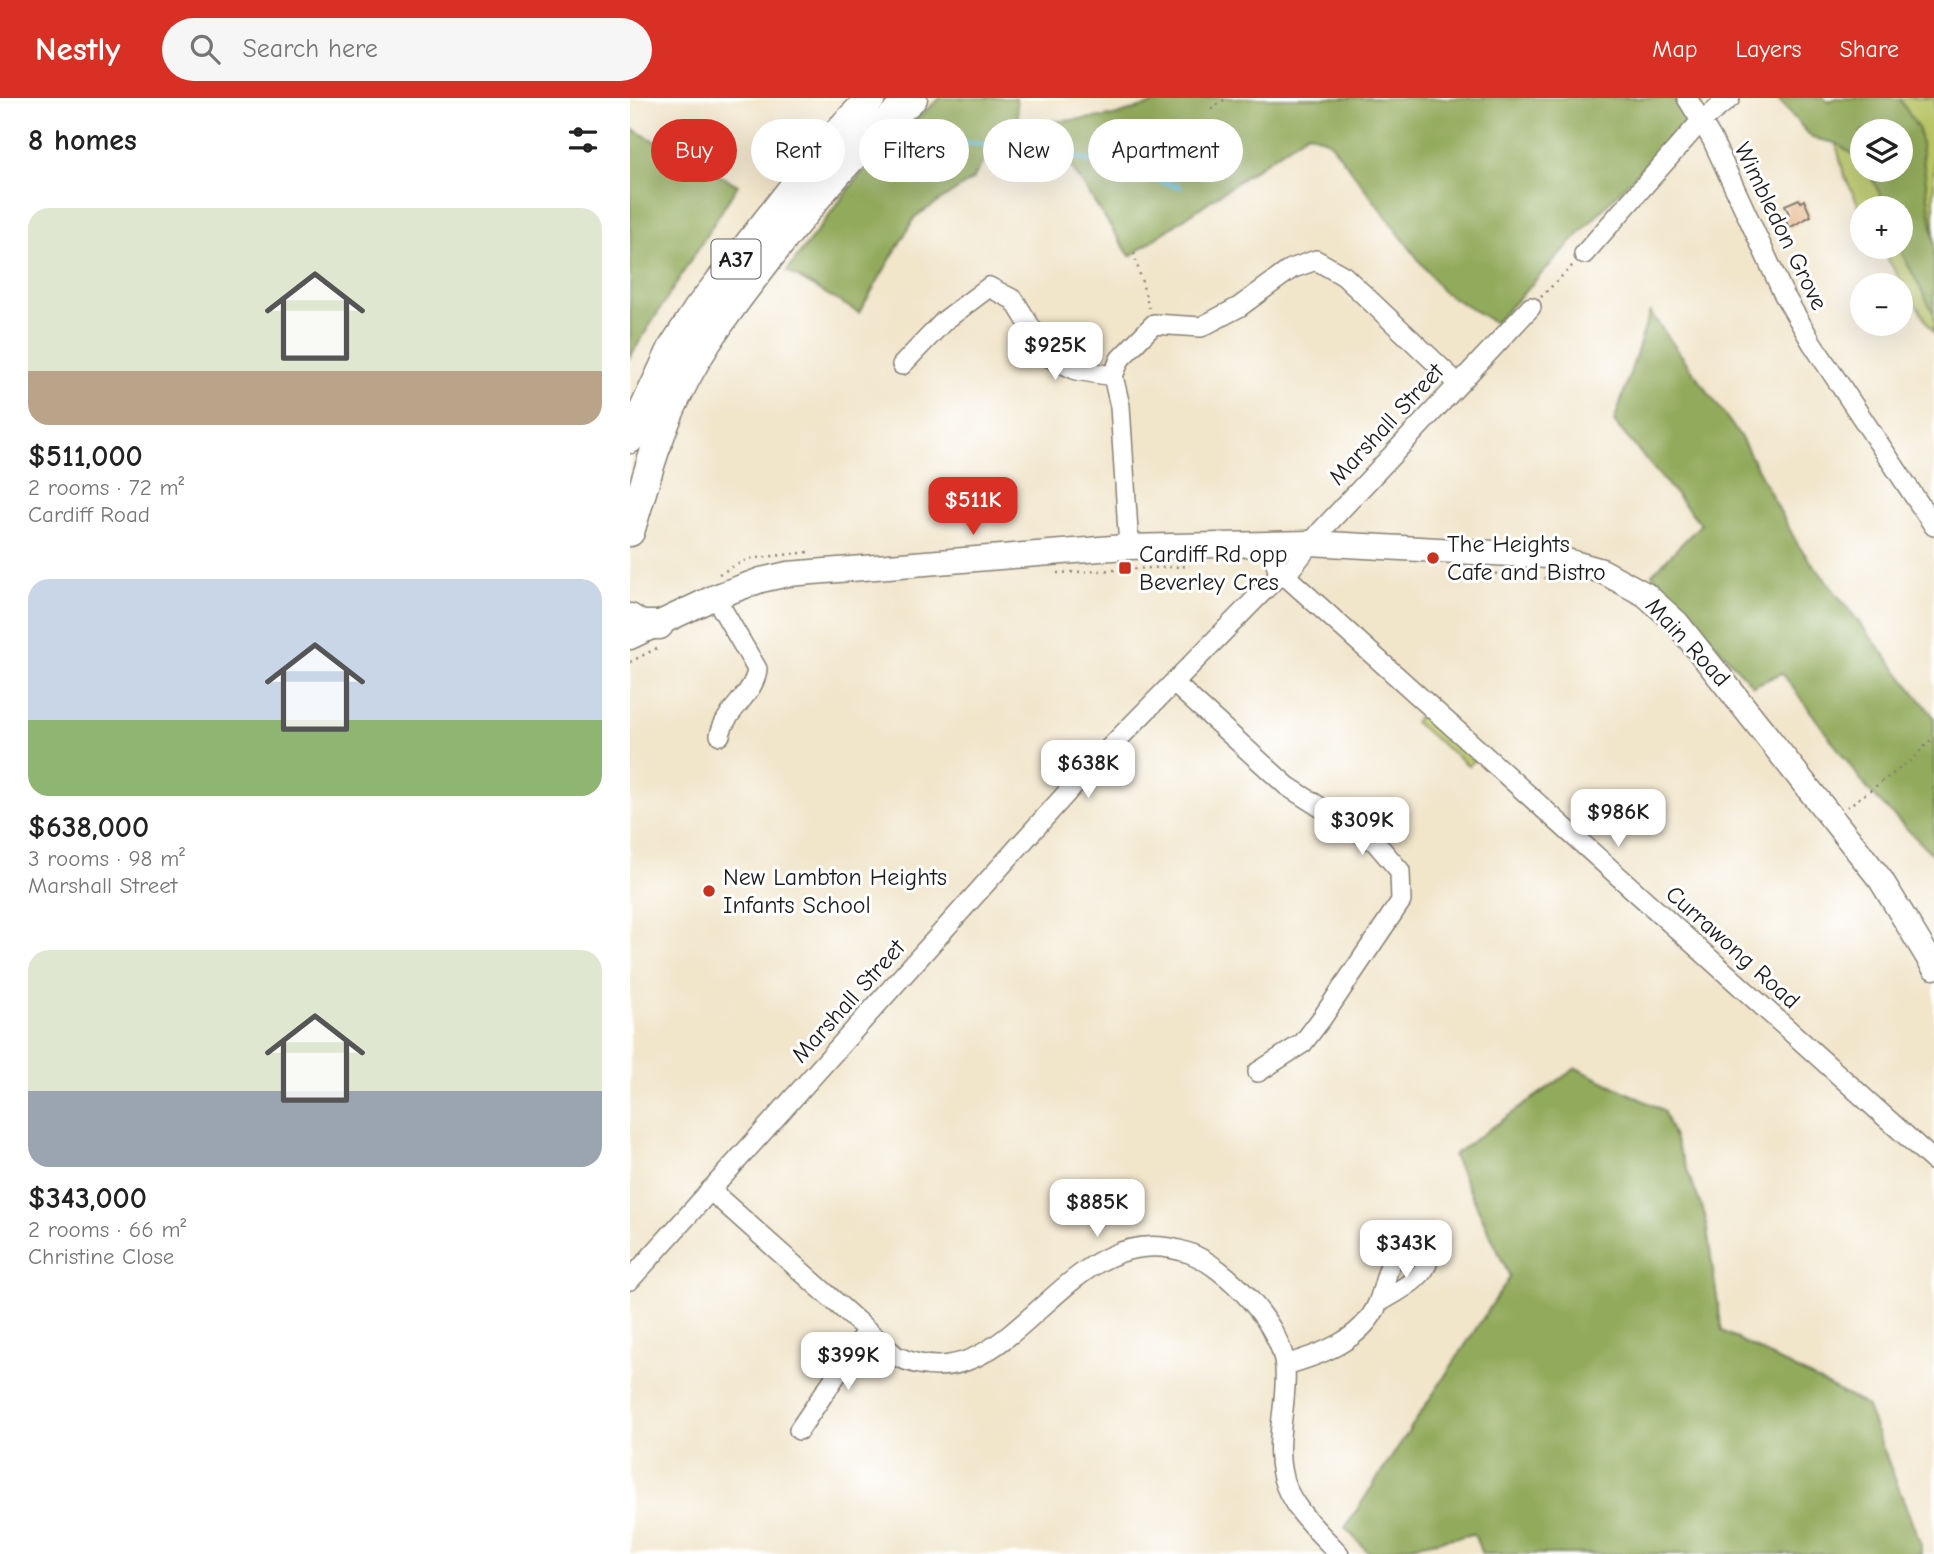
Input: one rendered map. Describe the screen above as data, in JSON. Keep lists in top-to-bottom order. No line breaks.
{"streets":{"highway":["A37"],"main road":["Main Road"],"street":["Wimbledon Grove","Marshall Street","Currawong Road"]},"crossings":[["Marshall Street","Main Road"],["Marshall Street","Currawong Road"]],"places":{"other":["The Heights Cafe and Bistro","New Lambton Heights Infants School"],"transit":["Cardiff Rd opp Beverley Cres"]},"page":{"header":"Nestly","search":"Search here","nav":["Map","Layers","Share"],"heading":"8 homes","map_buttons":["+","−"],"chip":["Buy","Rent","Filters","New","Apartment"],"list":[{"name":"$511,000","note":"2 rooms · 72 m² · Cardiff Road"},{"name":"$638,000","note":"3 rooms · 98 m² · Marshall Street"},{"name":"$343,000","note":"2 rooms · 66 m² · Christine Close"}],"price":["$925K","$511K","$638K","$986K","$309K","$885K","$343K","$399K"]}}
